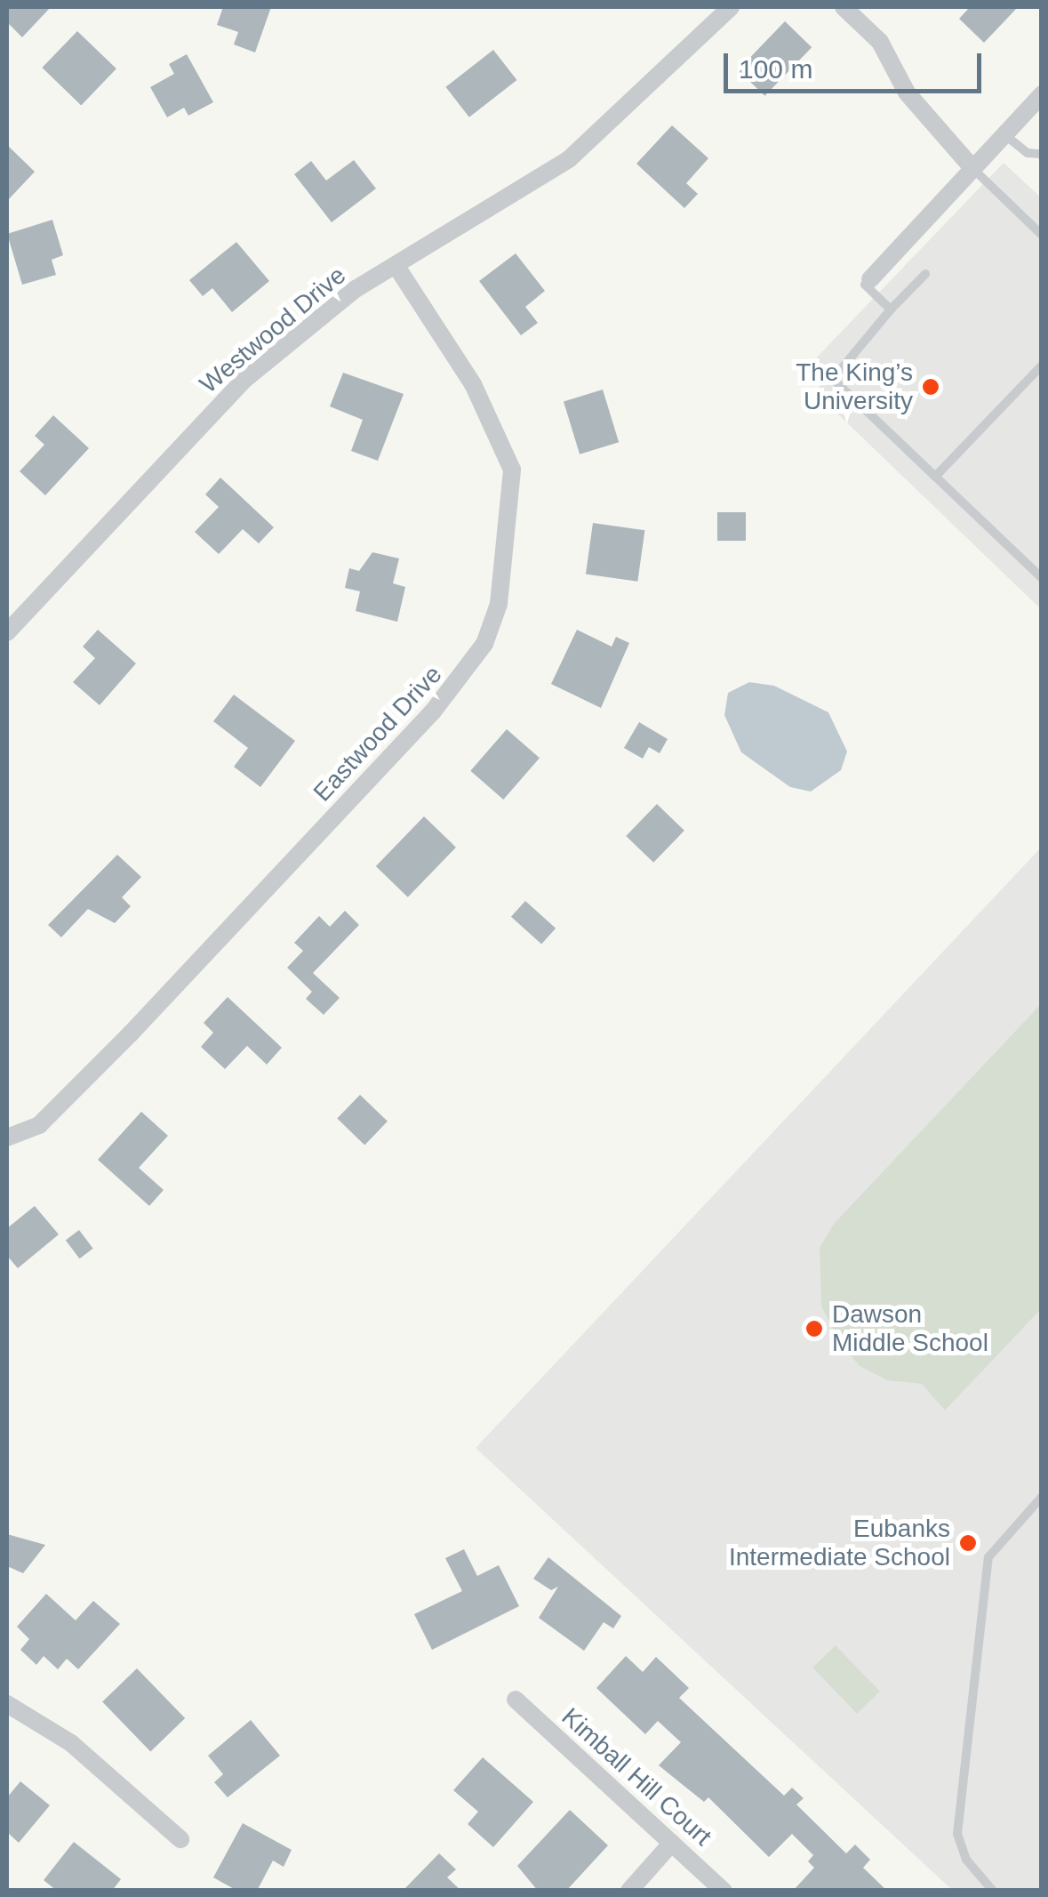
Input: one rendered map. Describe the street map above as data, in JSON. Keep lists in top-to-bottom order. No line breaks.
{"streets":{"street":["Westwood Drive","Eastwood Drive","Kimball Hill Court"]},"crossings":[["Westwood Drive","Eastwood Drive"]],"places":["The King’s University","Dawson Middle School","Eubanks Intermediate School"],"scale_bar":"100 m"}
